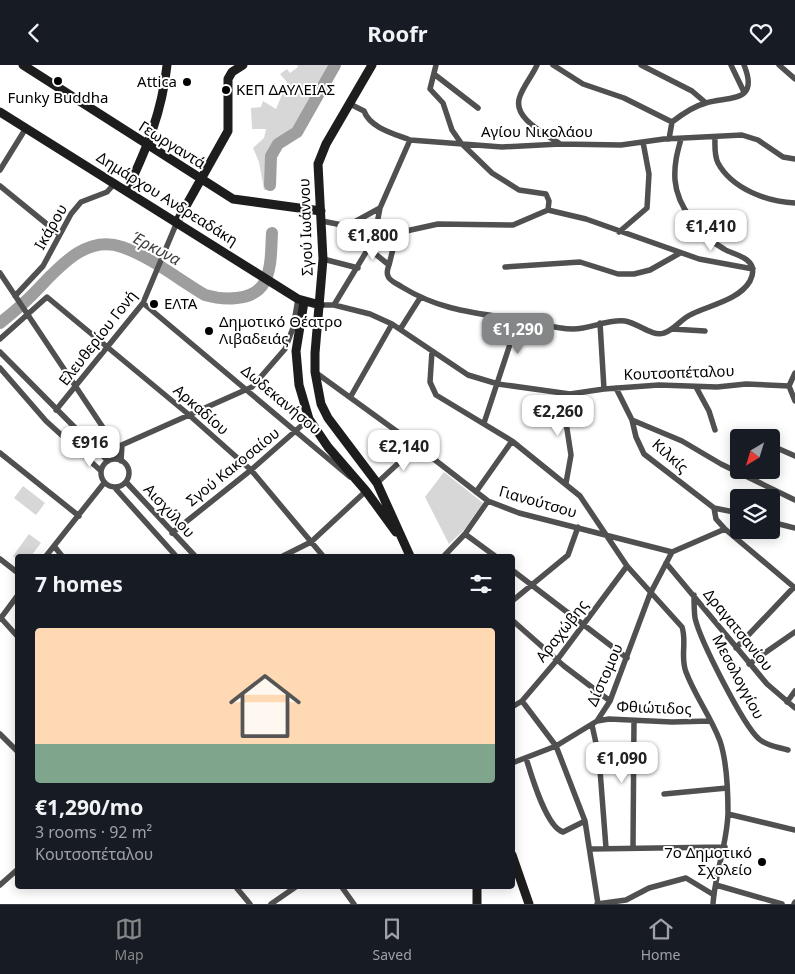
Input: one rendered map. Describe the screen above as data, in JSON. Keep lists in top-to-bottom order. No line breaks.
{"streets":{"main road":["Γεωργαντά","Δημάρχου Ανδρεαδάκη","Σγού Ιωάννου"],"street":["Αγίου Νικολάου","Ικάρου","Ελευθερίου Γονή","Κουτσοπέταλου","Δωδεκανήσου","Αρκαδίου","Κιλκίς","Σγού Κακοσαίου","Γιανούτσου","Αισχύλου","Δραγατσανίου","Αραχώβης","Δίστομου","Μεσολογγίου","Φθιώτιδος"]},"crossings":[["Γεωργαντά","Σγού Ιωάννου"],["Δημάρχου Ανδρεαδάκη","Ικάρου"],["Δημάρχου Ανδρεαδάκη","Σγού Ιωάννου"],["Δημάρχου Ανδρεαδάκη","Ελευθερίου Γονή"],["Δημάρχου Ανδρεαδάκη","Κουτσοπέταλου"],["Σγού Ιωάννου","Κουτσοπέταλου"],["Σγού Ιωάννου","Γιανούτσου"],["Ελευθερίου Γονή","Δωδεκανήσου"],["Ελευθερίου Γονή","Αρκαδίου"],["Κουτσοπέταλου","Κιλκίς"],["Δωδεκανήσου","Σγού Κακοσαίου"],["Αρκαδίου","Σγού Κακοσαίου"],["Σγού Κακοσαίου","Αισχύλου"],["Γιανούτσου","Δίστομου"],["Δραγατσανίου","Δίστομου"],["Δραγατσανίου","Μεσολογγίου"],["Δίστομου","Φθιώτιδος"]],"water":["Έρκυνα"],"places":["Funky Buddha","Attica","ΚΕΠ ΔΑΥΛΕΙΑΣ","ΕΛΤΑ","Δημοτικό Θέατρο Λιβαδειάς","7ο Δημοτικό Σχολείο"],"north":"bottom left","page":{"header":"Roofr","price":["€1,410","€1,800","€1,290","€2,260","€916","€2,140","€1,090"],"heading":"7 homes","list":[{"name":"€1,290/mo","note":"3 rooms · 92 m² · Κουτσοπέταλου"}],"tabs":["Map","Saved","Home"]}}
